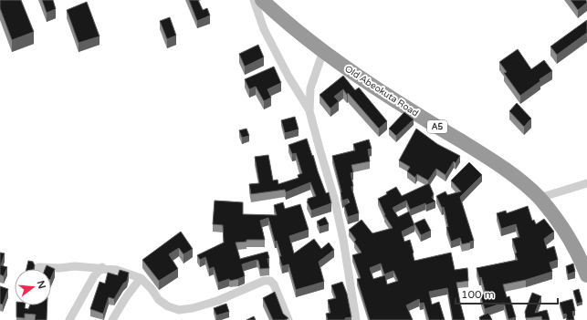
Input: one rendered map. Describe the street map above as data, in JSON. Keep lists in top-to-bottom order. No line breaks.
{"streets":{"highway":["Old Abeokuta Road","A5"]},"scale_bar":"100 m","north":"right"}
